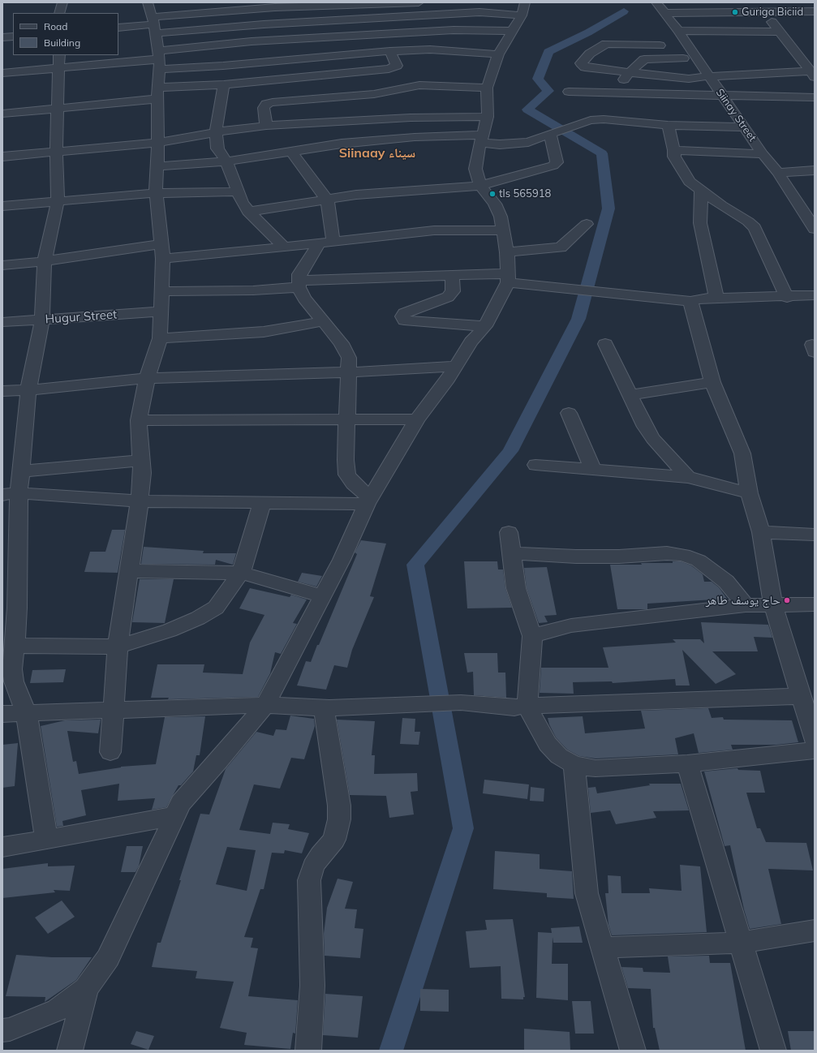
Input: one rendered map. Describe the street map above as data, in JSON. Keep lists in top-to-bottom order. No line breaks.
{"streets":{"street":["Siinay Street","Hugur Street"]},"districts":["Siinaay سيناء"],"places":["Guriga Biciid","tls 565918","حاج يوسف طاهر"],"legend":["Road","Building"]}
